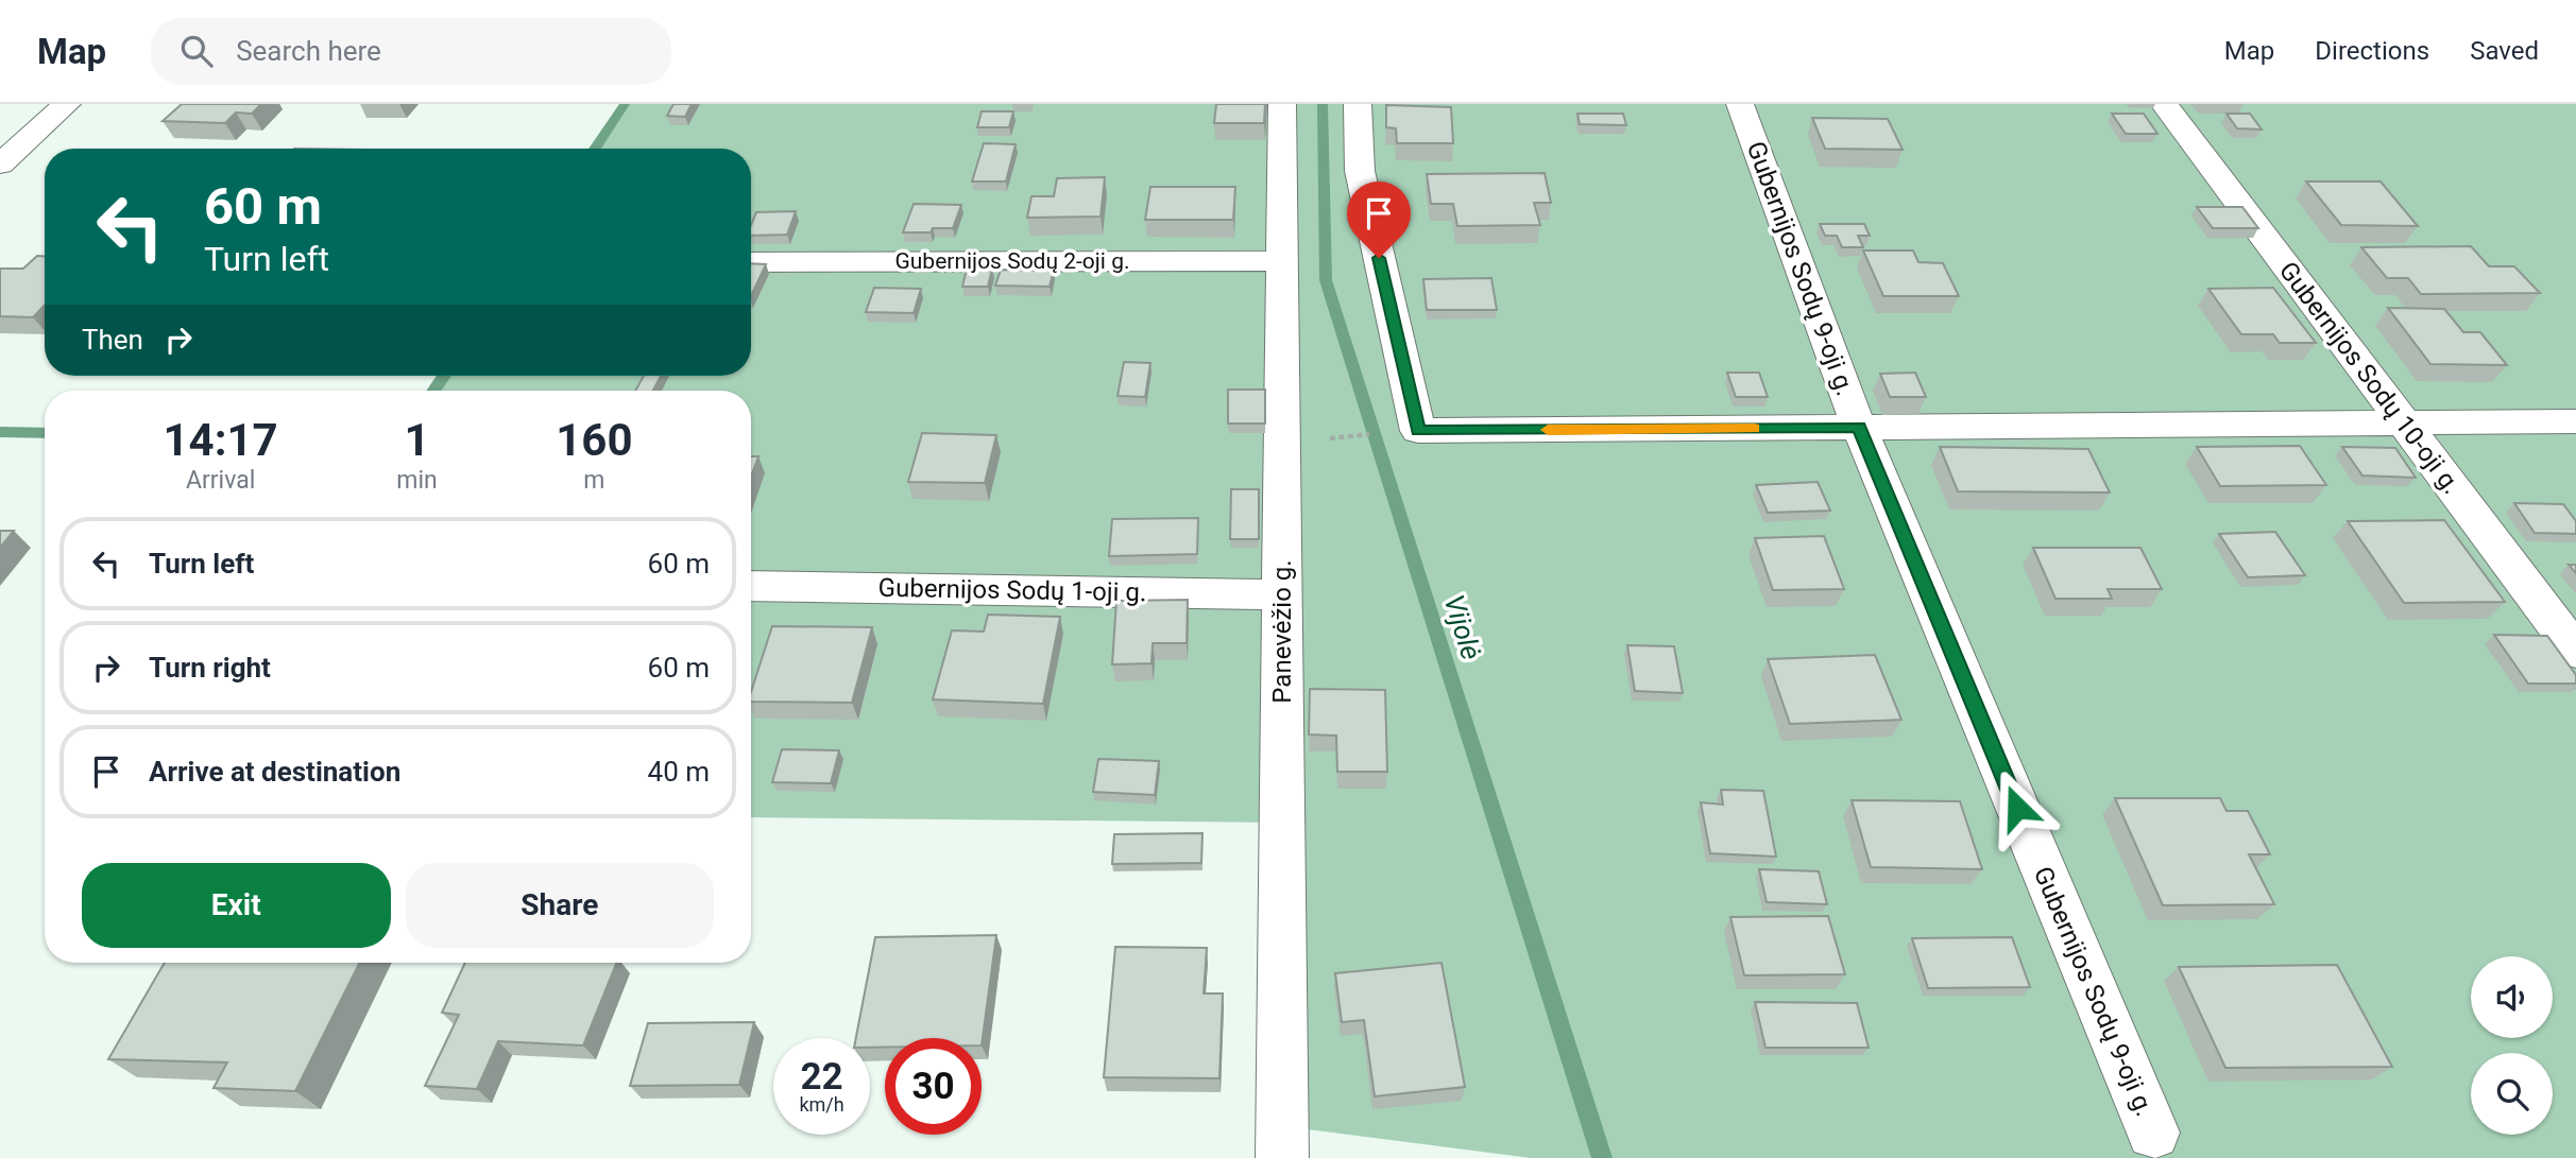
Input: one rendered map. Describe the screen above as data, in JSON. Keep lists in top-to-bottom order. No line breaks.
{"streets":{"street":["Gubernijos Sodų 2-oji g.","Gubernijos Sodų 9-oji g.","Gubernijos Sodų 10-oji g.","Gubernijos Sodų 1-oji g.","Panevėžio g."]},"crossings":[["Gubernijos Sodų 2-oji g.","Panevėžio g."],["Gubernijos Sodų 1-oji g.","Panevėžio g."]],"water":["Vijolė"],"page":{"header":"Map","search":"Search here","nav":["Map","Directions","Saved"],"turn":["60 m","Turn left"],"then":"Then","eta":["14:17","Arrival","1","min","160","m"],"list":[{"name":"Turn left","value":"60 m"},{"name":"Turn right","value":"60 m"},{"name":"Arrive at destination","value":"40 m"}],"buttons":["Exit","Share"],"speed":"22 km/h","limit":"30"}}
